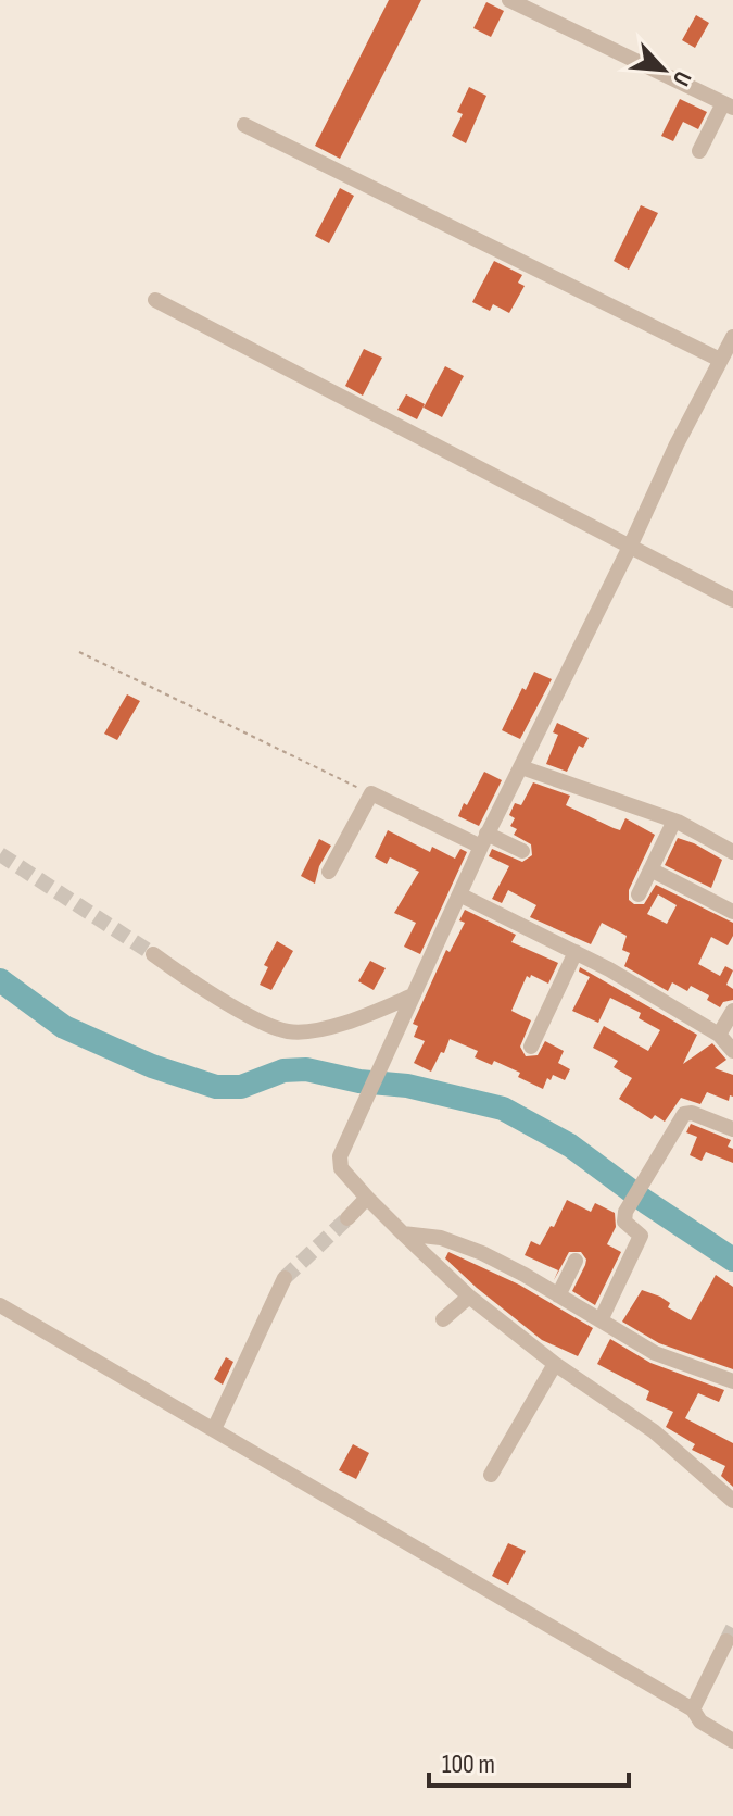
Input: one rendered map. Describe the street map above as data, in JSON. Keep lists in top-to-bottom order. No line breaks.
{"scale_bar":"100 m","north":"bottom right"}
